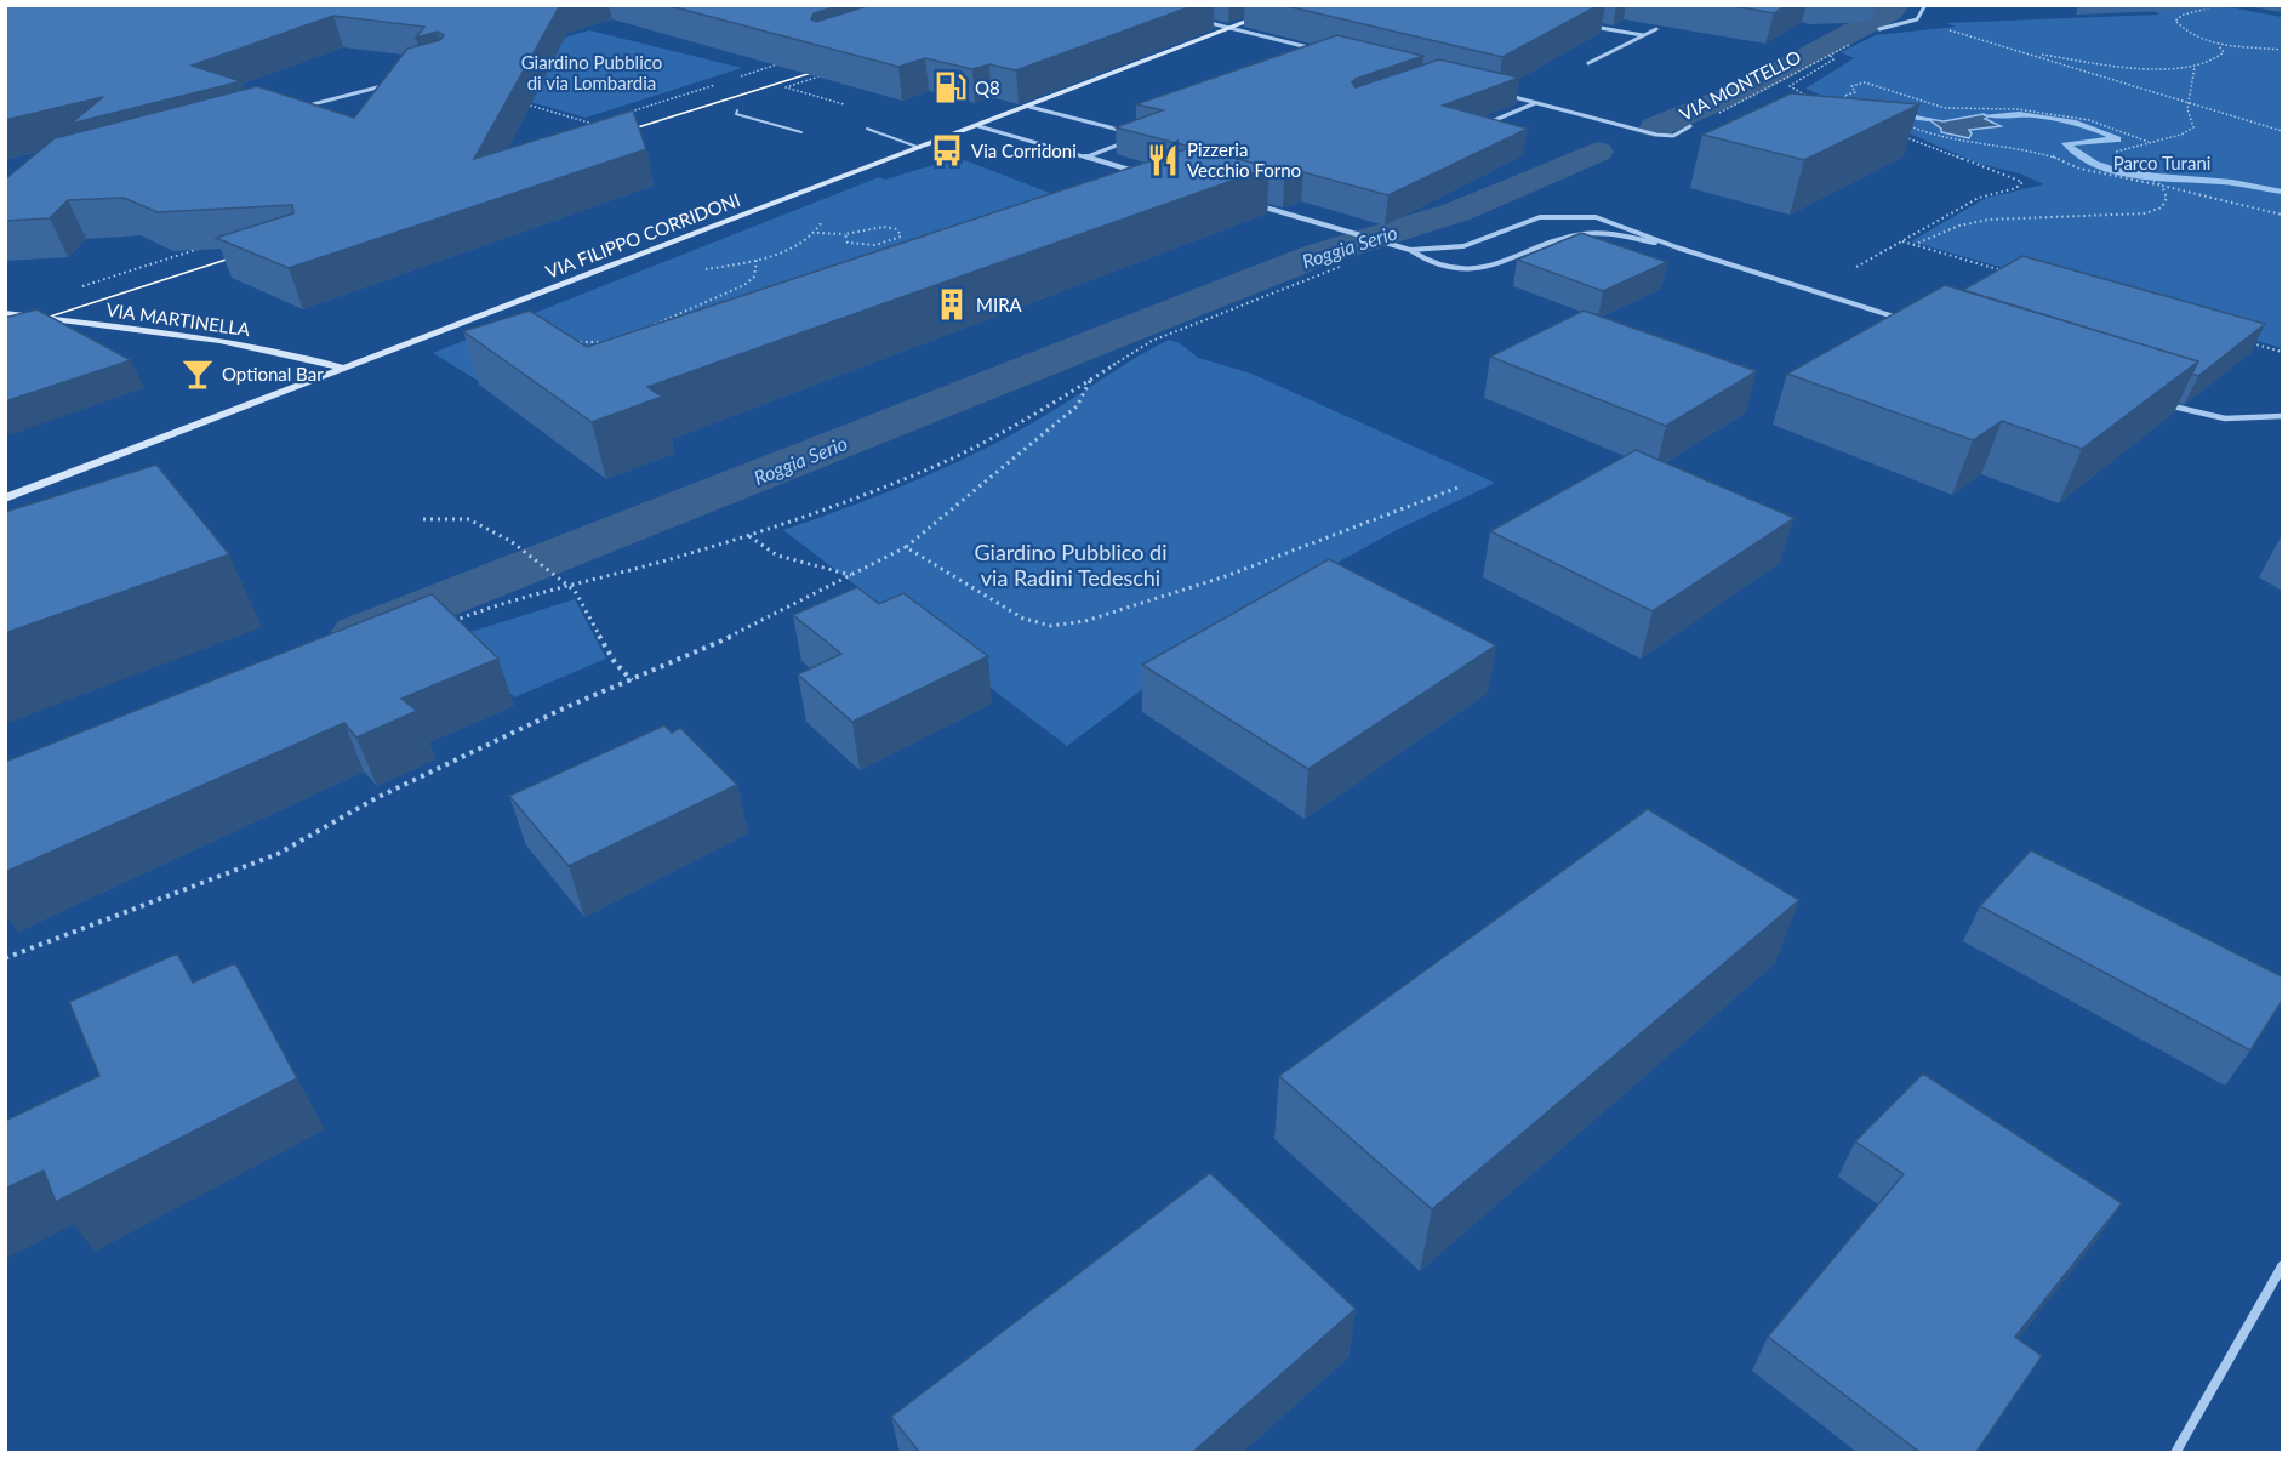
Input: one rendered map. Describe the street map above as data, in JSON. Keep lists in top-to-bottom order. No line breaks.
{"streets":{"street":["VIA MONTELLO","VIA FILIPPO CORRIDONI","VIA MARTINELLA"]},"crossings":[["VIA FILIPPO CORRIDONI","VIA MARTINELLA"]],"water":["Roggia Serio"],"parks":["Giardino Pubblico di via Lombardia","Parco Turani","Giardino Pubblico di via Radini Tedeschi"],"places":{"fuel station":["Q8"],"bus stop":["Via Corridoni"],"restaurant":["Pizzeria Vecchio Forno"],"building":["MIRA"],"bar":["Optional Bar"]}}
